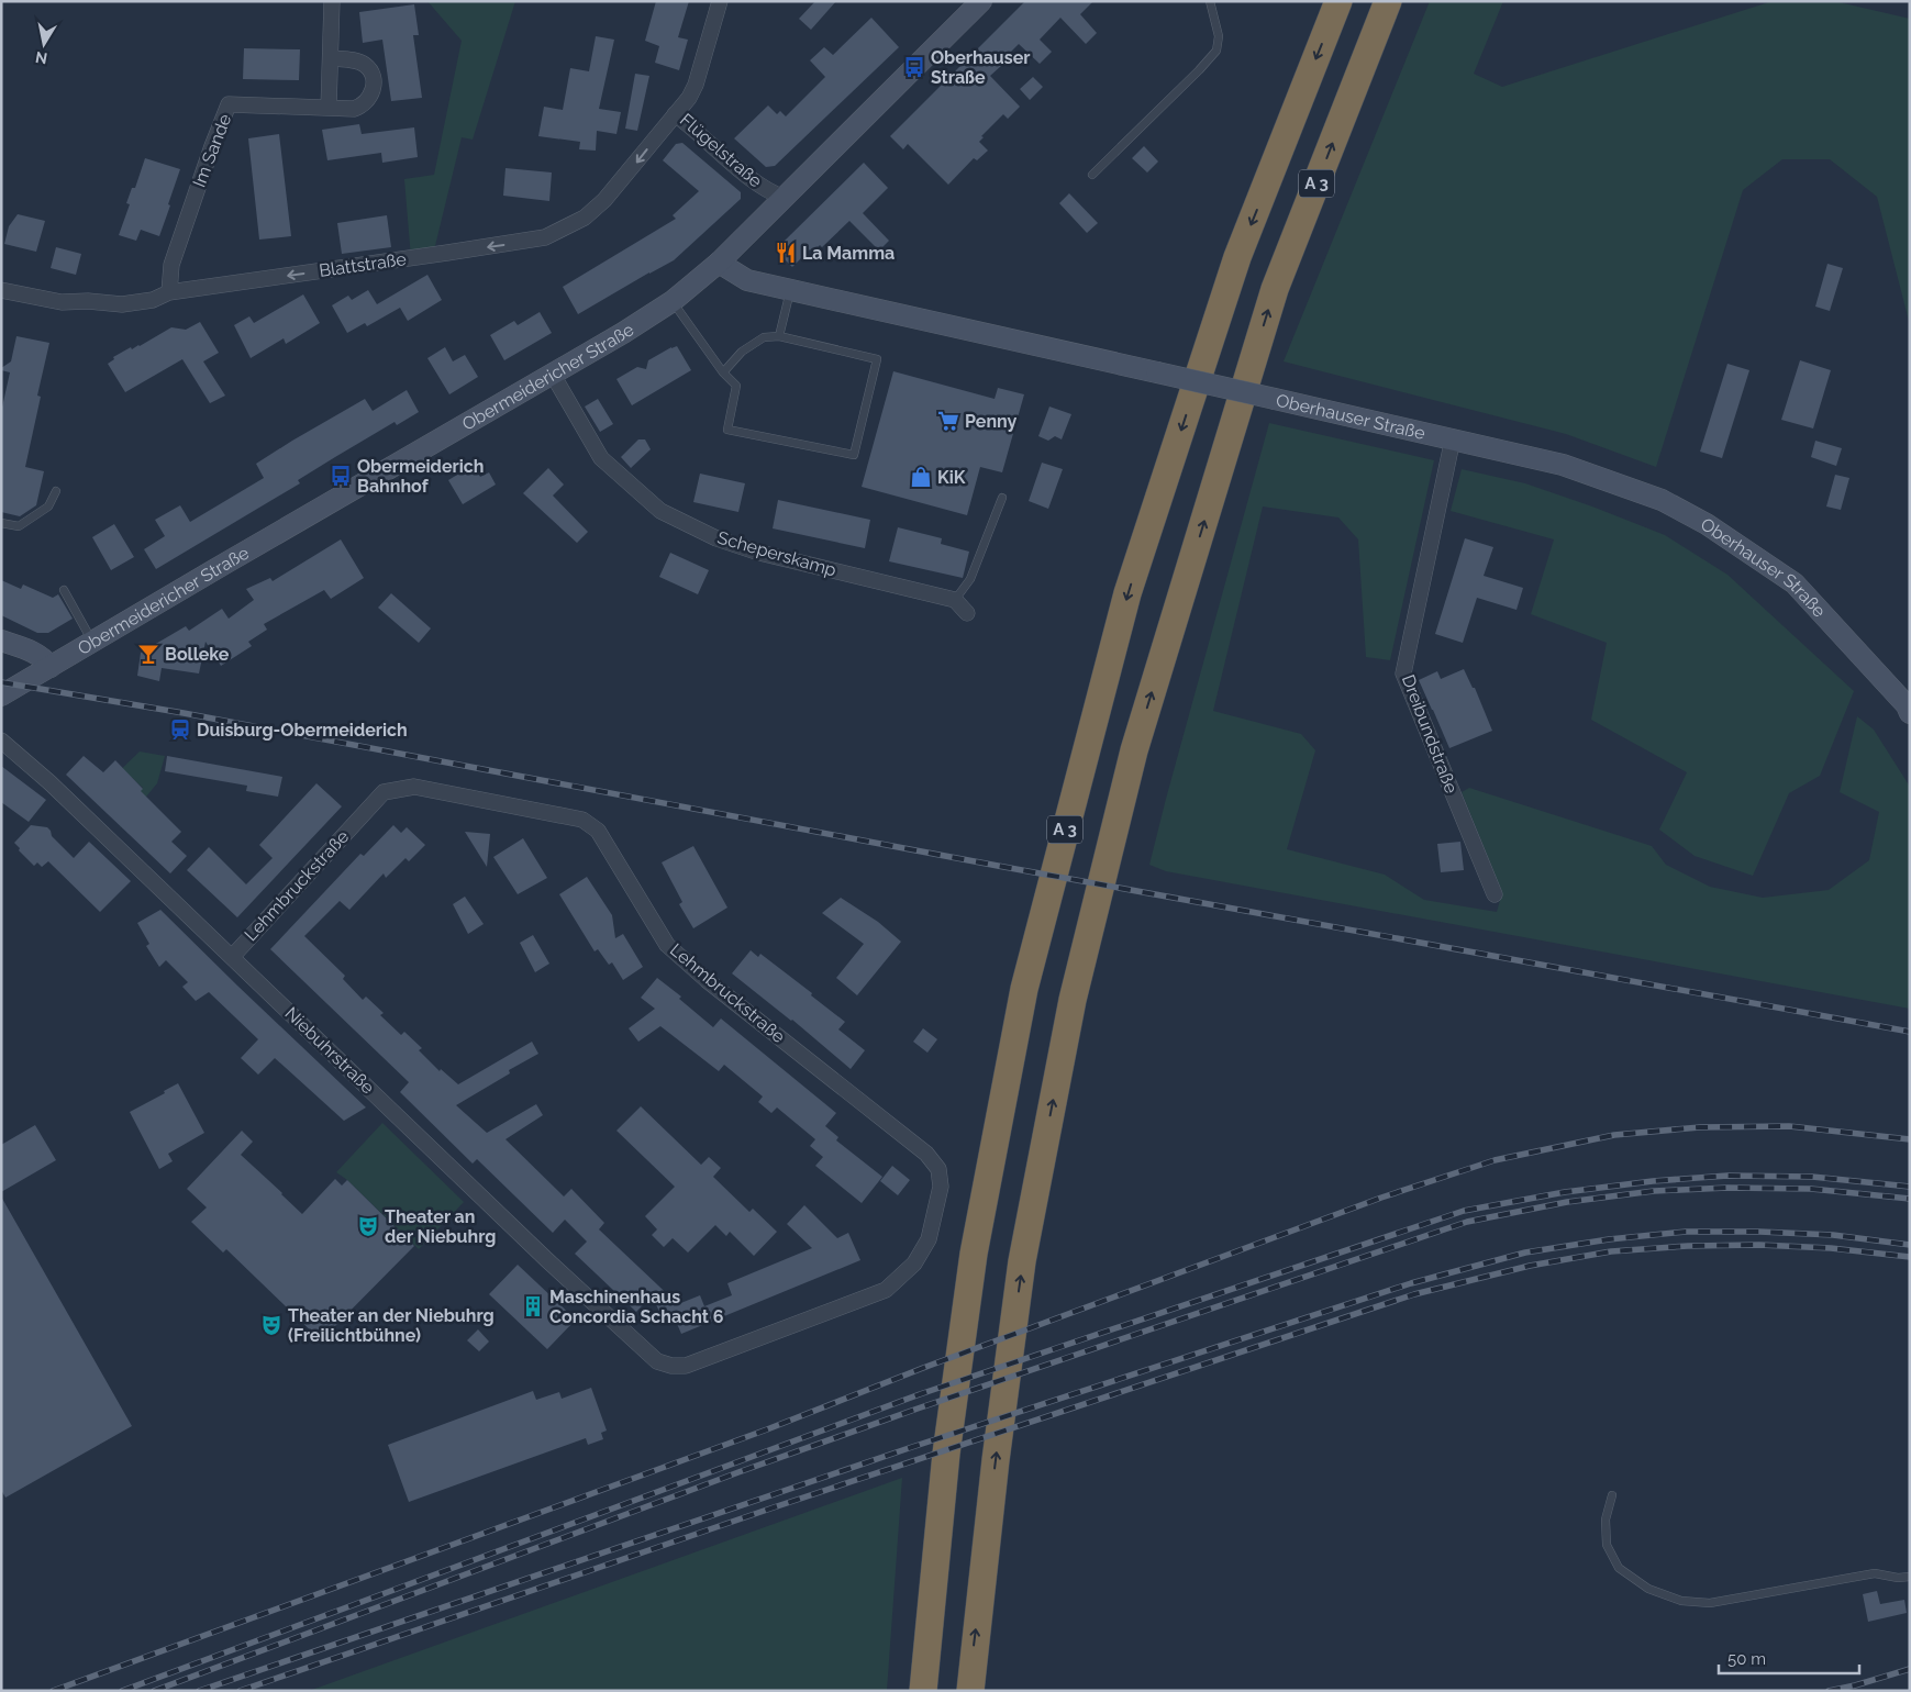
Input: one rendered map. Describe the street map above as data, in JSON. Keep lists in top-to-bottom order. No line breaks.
{"streets":{"highway":["A 3"],"street":["Im Sande","Flügelstraße","Blattstraße","Obermeidericher Straße","Oberhauser Straße","Scheperskamp","Dreibundstraße","Lehmbruckstraße","Niebuhrstraße"]},"crossings":[["Im Sande","Blattstraße"],["Flügelstraße","Blattstraße"],["Flügelstraße","Obermeidericher Straße"],["Obermeidericher Straße","Oberhauser Straße"],["Obermeidericher Straße","Scheperskamp"],["Oberhauser Straße","Dreibundstraße"],["Lehmbruckstraße","Niebuhrstraße"]],"one_way":["Blattstraße"],"places":{"bus stop":["Oberhauser Straße","Obermeiderich Bahnhof"],"restaurant":["La Mamma"],"supermarket":["Penny"],"shop":["KiK"],"bar":["Bolleke"],"station":["Duisburg-Obermeiderich"],"theatre":["Theater an der Niebuhrg","Theater an der Niebuhrg (Freilichtbühne)"],"building":["Maschinenhaus Concordia Schacht 6"]},"scale_bar":"50 m","north":"bottom"}
